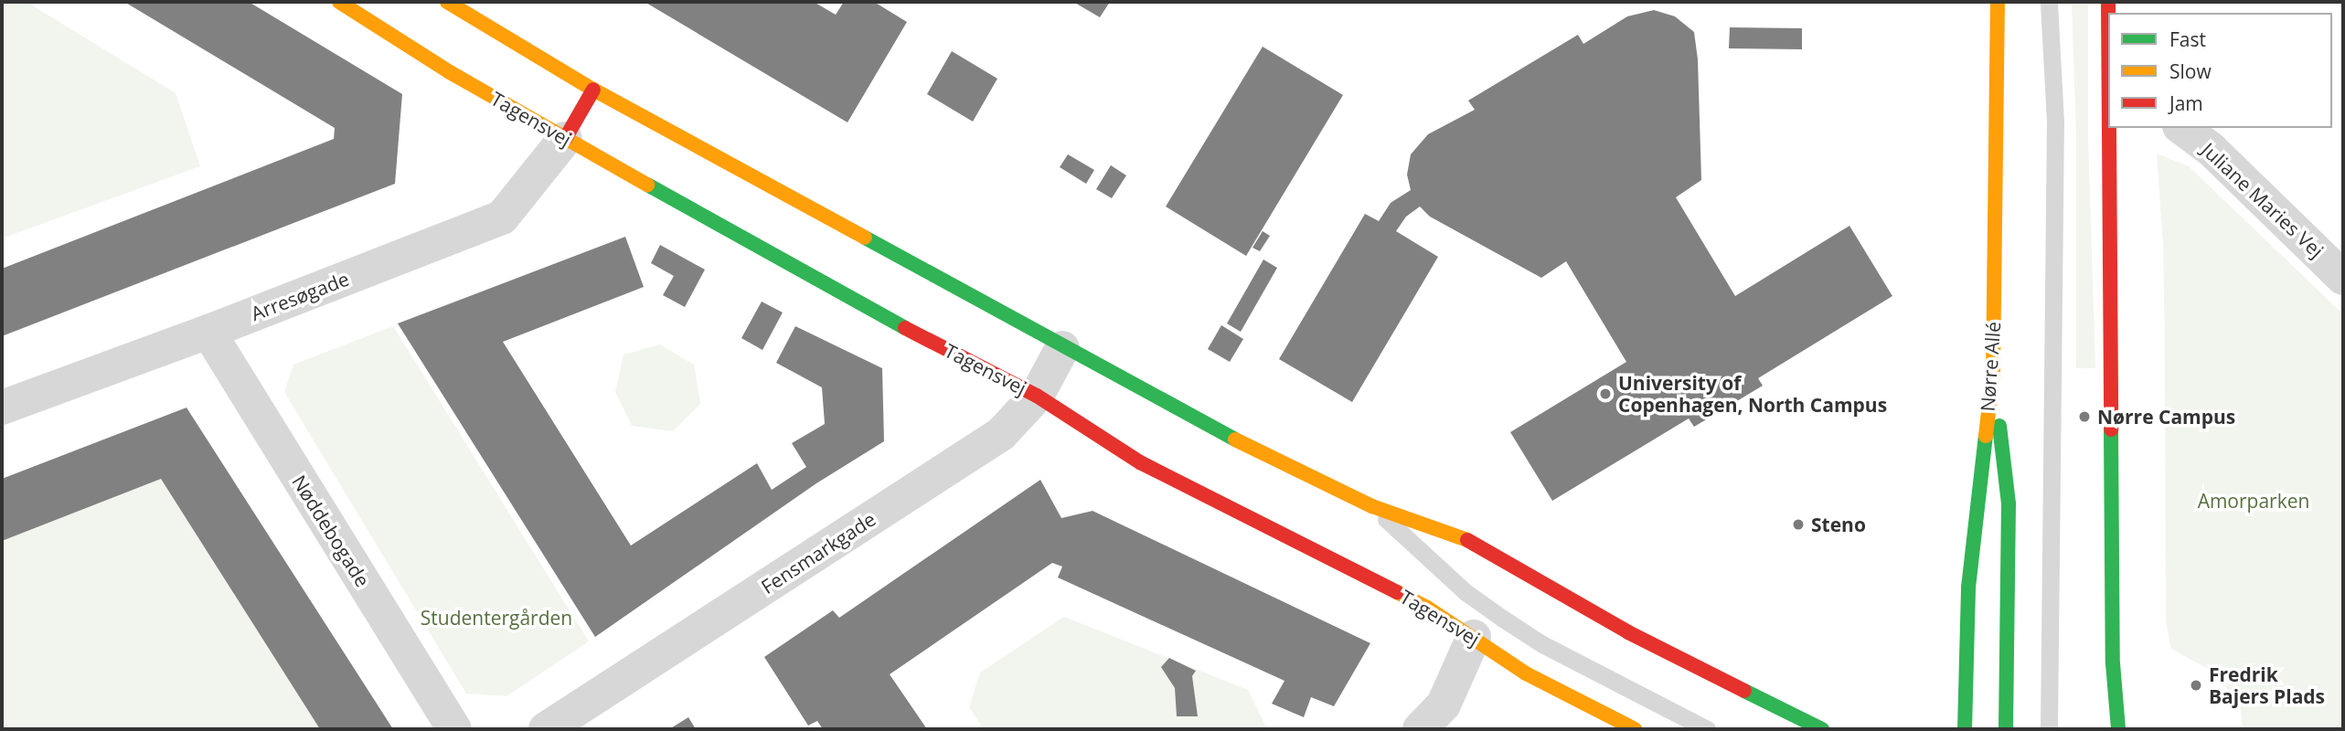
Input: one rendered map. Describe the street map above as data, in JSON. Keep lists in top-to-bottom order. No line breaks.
{"streets":{"street":["Tagensvej","Juliane Maries Vej","Arresøgade","Nørre Allé","Nøddebogade","Fensmarkgade"]},"crossings":[["Tagensvej","Arresøgade"],["Tagensvej","Fensmarkgade"],["Arresøgade","Nøddebogade"]],"parks":["Amorparken","Studentergården"],"places":["University of Copenhagen, North Campus","Nørre Campus","Steno","Fredrik Bajers Plads"],"legend":["Fast","Slow","Jam"]}
